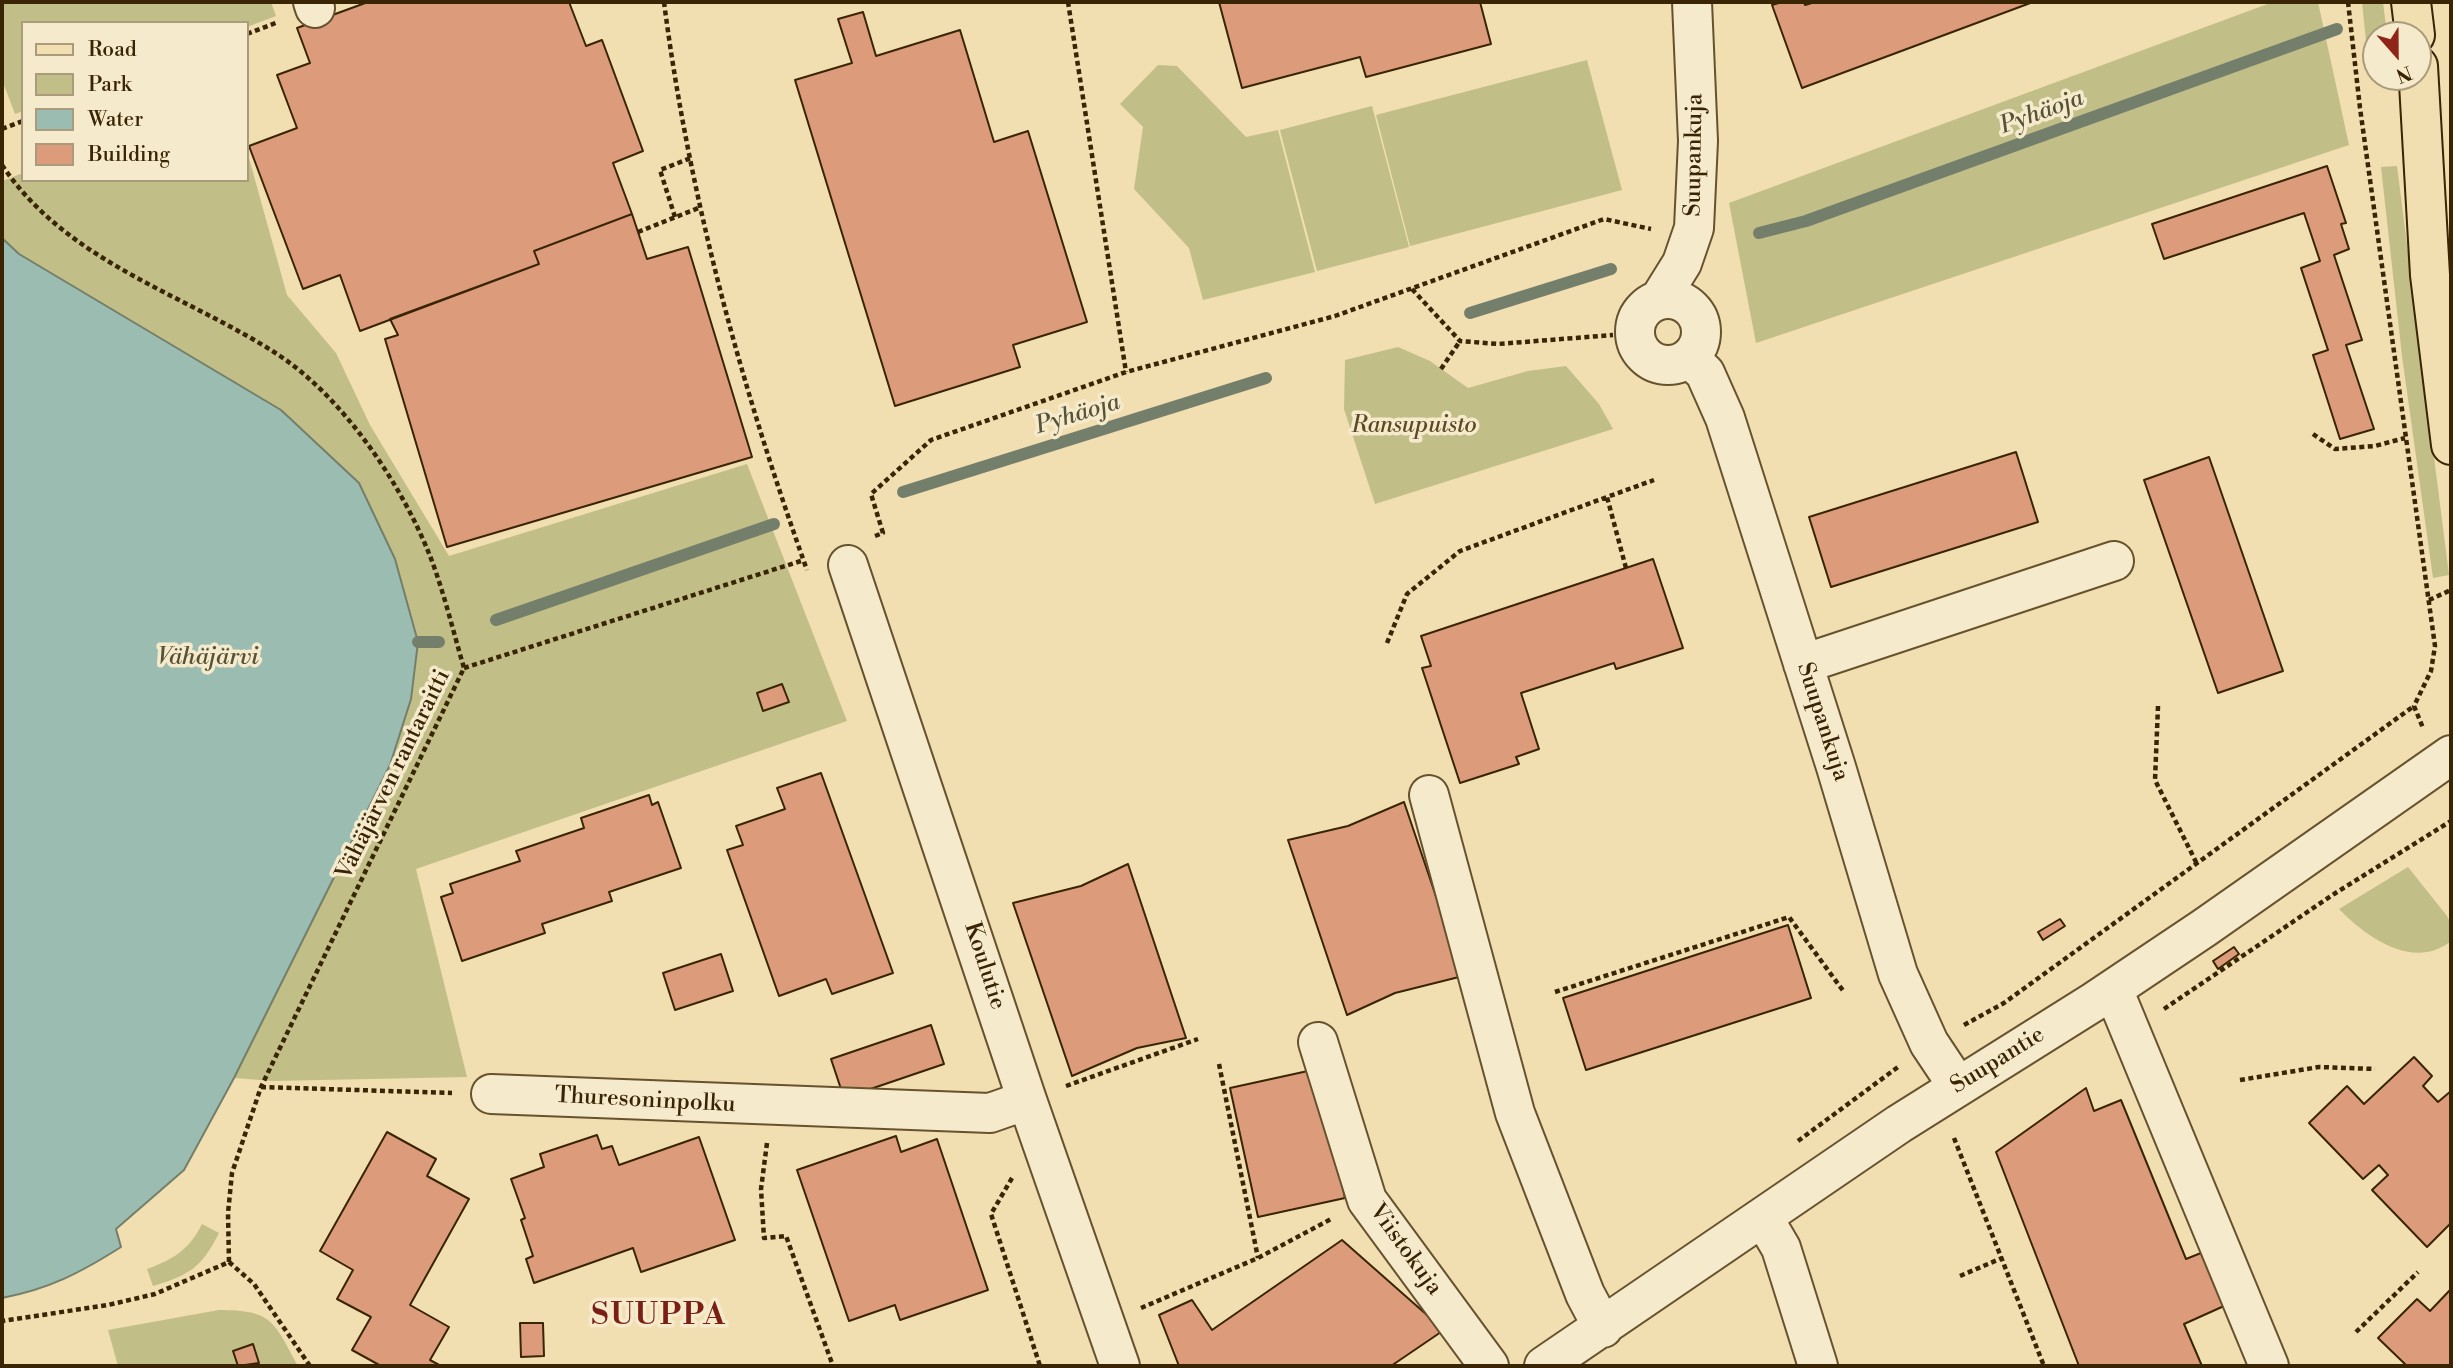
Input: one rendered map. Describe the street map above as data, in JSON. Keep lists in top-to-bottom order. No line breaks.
{"streets":{"street":["Suupankuja","Koulutie","Suupantie","Thuresoninpolku","Viistokuja"],"path":["Vähäjärven rantaraitti"]},"crossings":[["Suupankuja","Suupantie"],["Koulutie","Thuresoninpolku"]],"districts":["SUUPPA"],"water":["Pyhäoja","Vähäjärvi"],"parks":["Ransupuisto"],"legend":["Road","Park","Water","Building"],"north":"bottom"}
